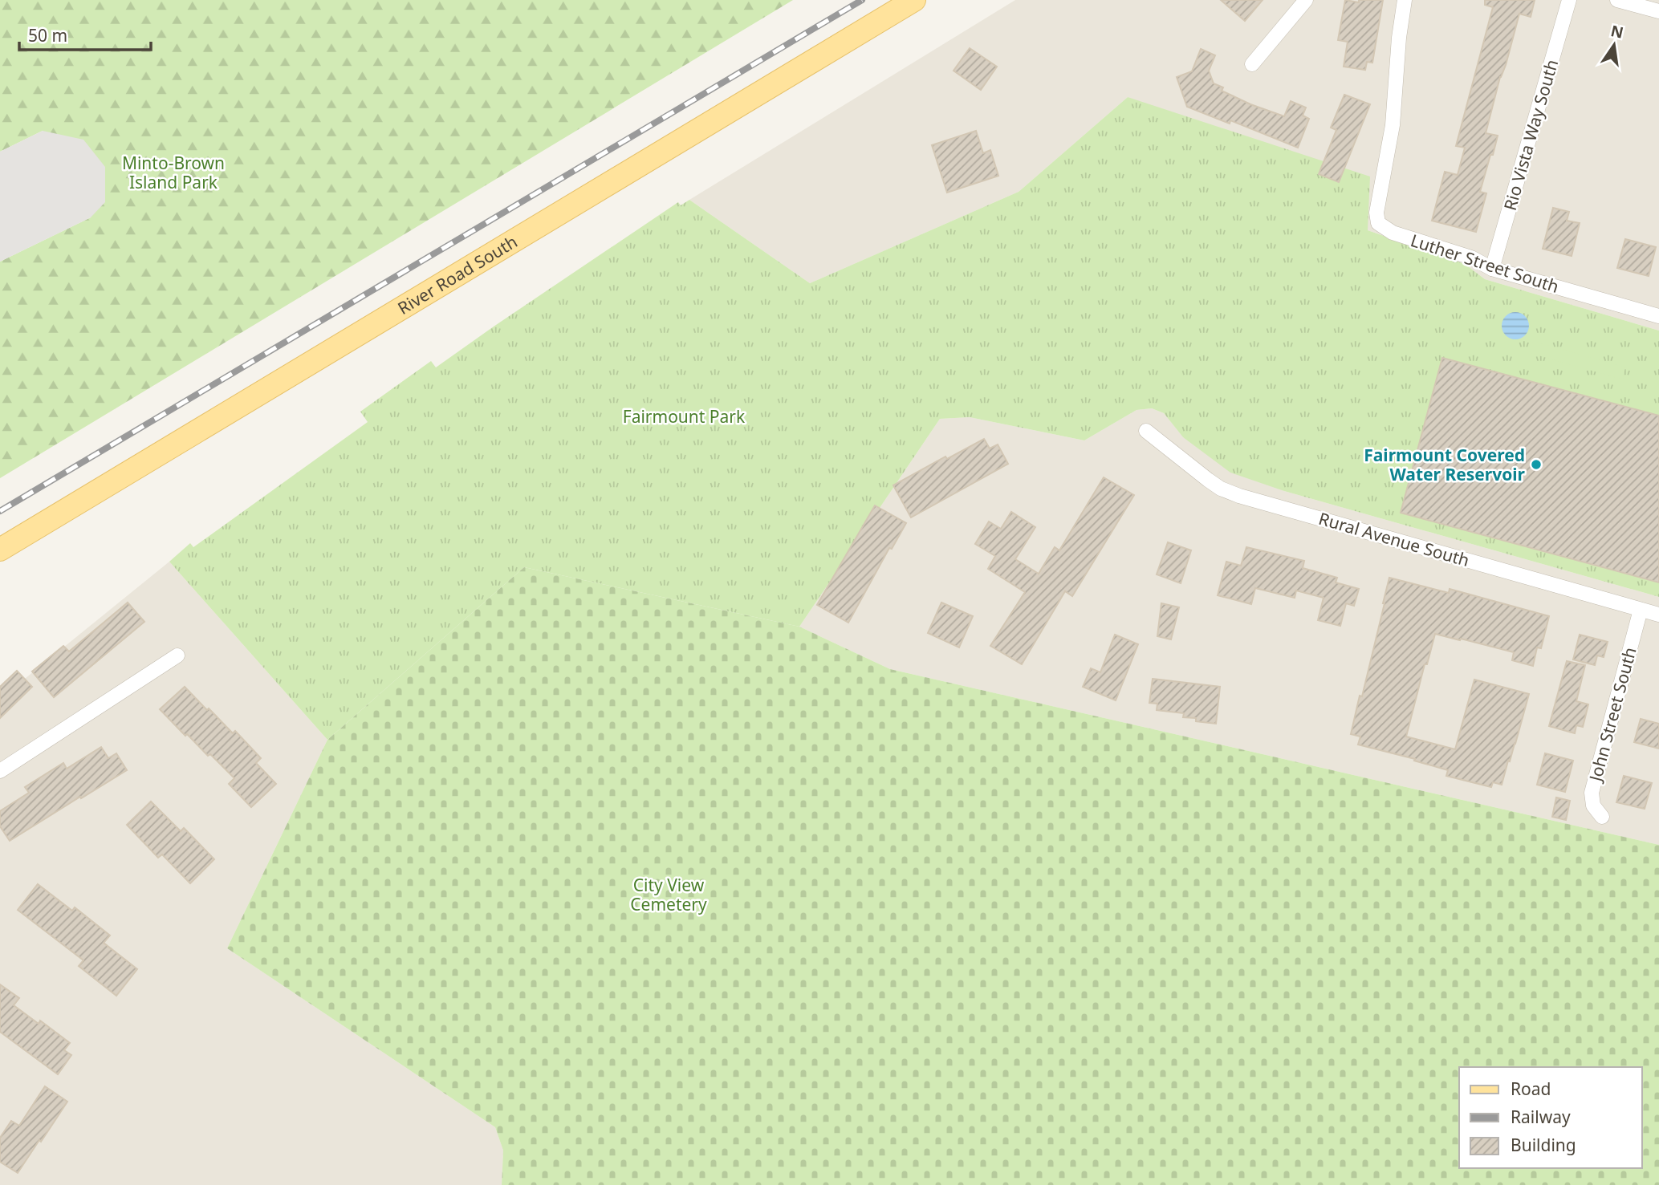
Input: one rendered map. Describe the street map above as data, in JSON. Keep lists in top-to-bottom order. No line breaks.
{"streets":{"main road":["River Road South"],"street":["Rio Vista Way South","Luther Street South","Rural Avenue South","John Street South"]},"crossings":[["Rio Vista Way South","Luther Street South"],["Rural Avenue South","John Street South"]],"parks":["Minto-Brown Island Park","Fairmount Park","City View Cemetery"],"places":["Fairmount Covered Water Reservoir"],"legend":["Road","Railway","Building"],"scale_bar":"50 m","north":"top"}
